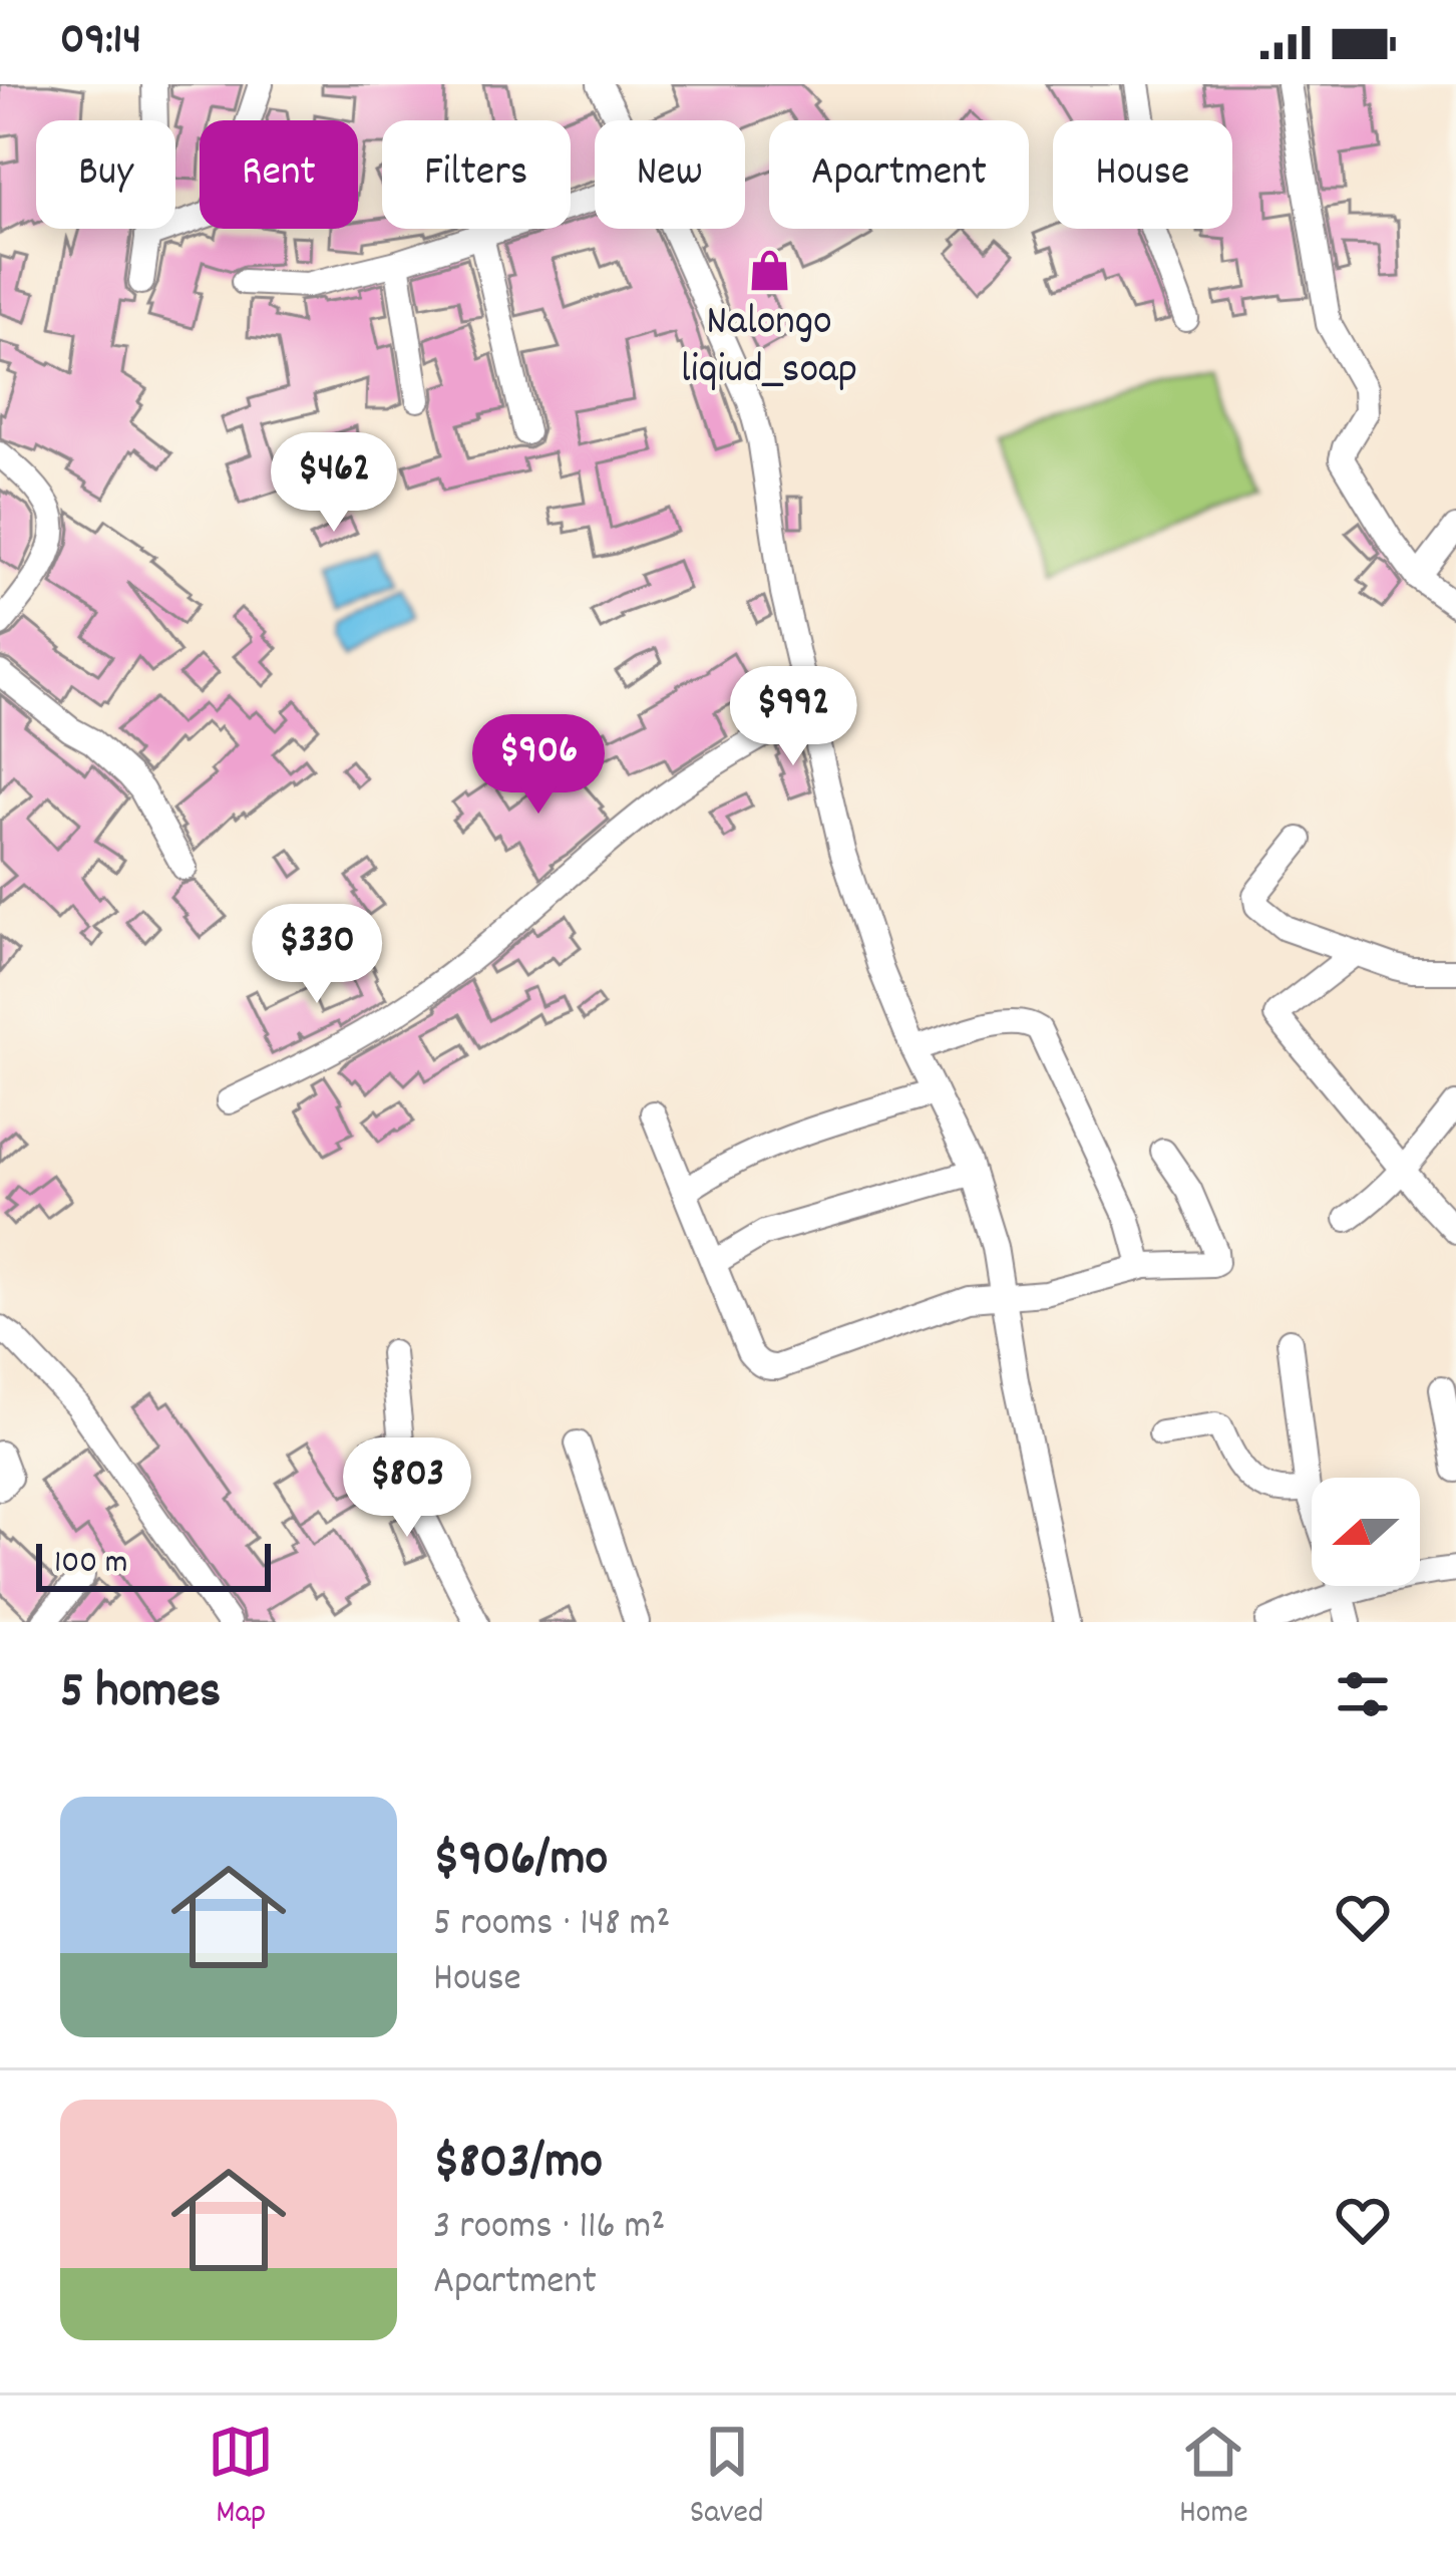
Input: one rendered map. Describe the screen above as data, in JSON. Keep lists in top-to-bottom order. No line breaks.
{"places":{"shop":["Nalongo liqiud_soap"]},"scale_bar":"100 m","north":"left","page":{"status":"09:14","chip":["Buy","Rent","Filters","New","Apartment","House"],"price":["$462","$992","$906","$330","$803"],"scale":"100 m","heading":"5 homes","list":[{"name":"$906/mo","note":"5 rooms · 148 m² · House"},{"name":"$803/mo","note":"3 rooms · 116 m² · Apartment"}],"tabs":["Map","Saved","Home"]}}
